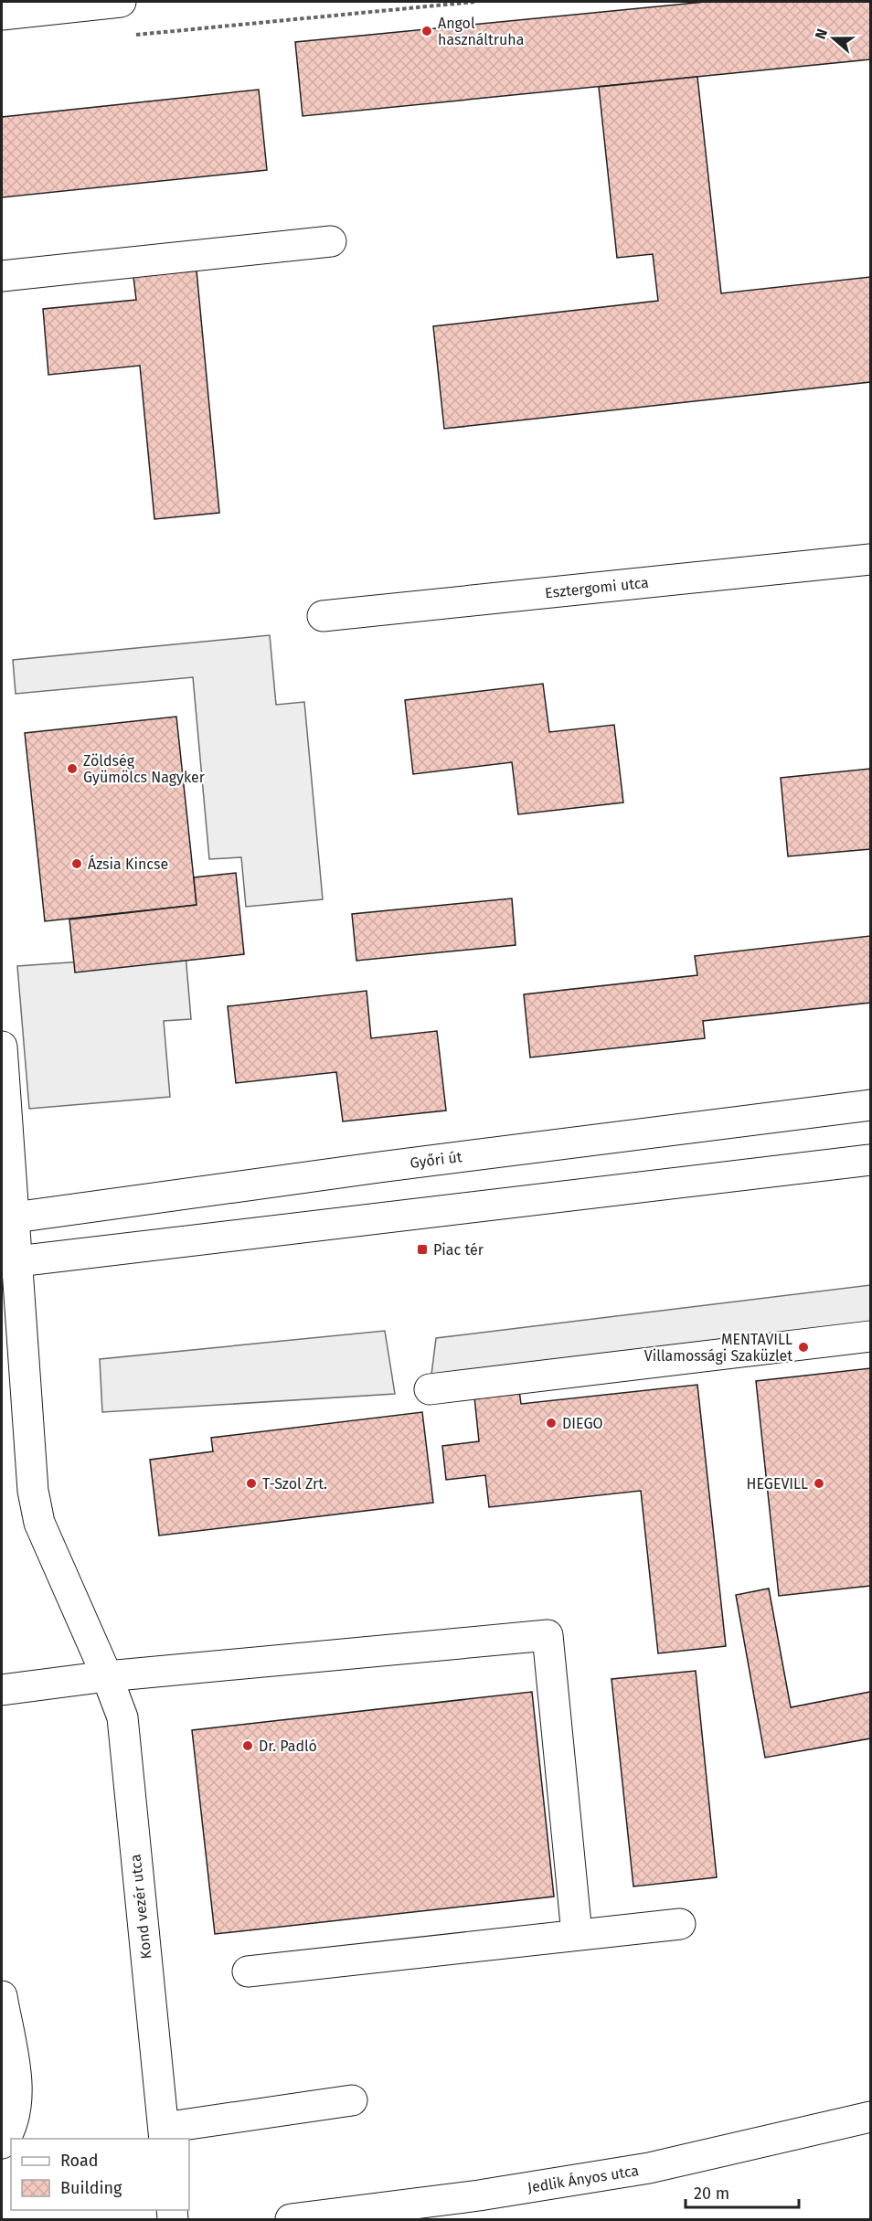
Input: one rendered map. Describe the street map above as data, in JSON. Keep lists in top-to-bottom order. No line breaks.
{"streets":{"street":["Esztergomi utca","Győri út","Kond vezér utca","Jedlik Ányos utca"]},"crossings":[["Győri út","Kond vezér utca"]],"places":{"other":["Angol használtruha","Zöldség Gyümölcs Nagyker","Ázsia Kincse","MENTAVILL Villamossági Szaküzlet","DIEGO","T-Szol Zrt.","HEGEVILL","Dr. Padló"],"transit":["Piac tér"]},"legend":["Road","Building"],"scale_bar":"20 m","north":"left"}
